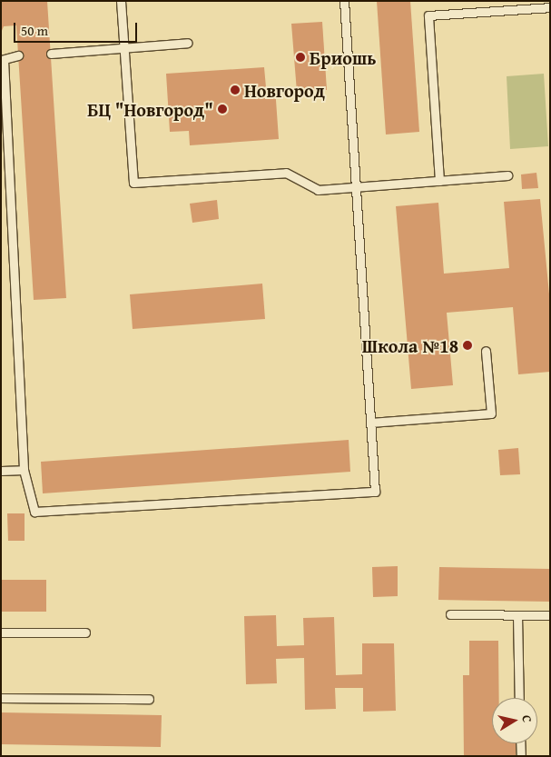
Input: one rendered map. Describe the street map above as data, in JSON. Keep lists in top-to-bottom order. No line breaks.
{"places":["Бриошь","Новгород","БЦ \"Новгород\"","Школа №18"],"scale_bar":"50 m","north":"right"}
